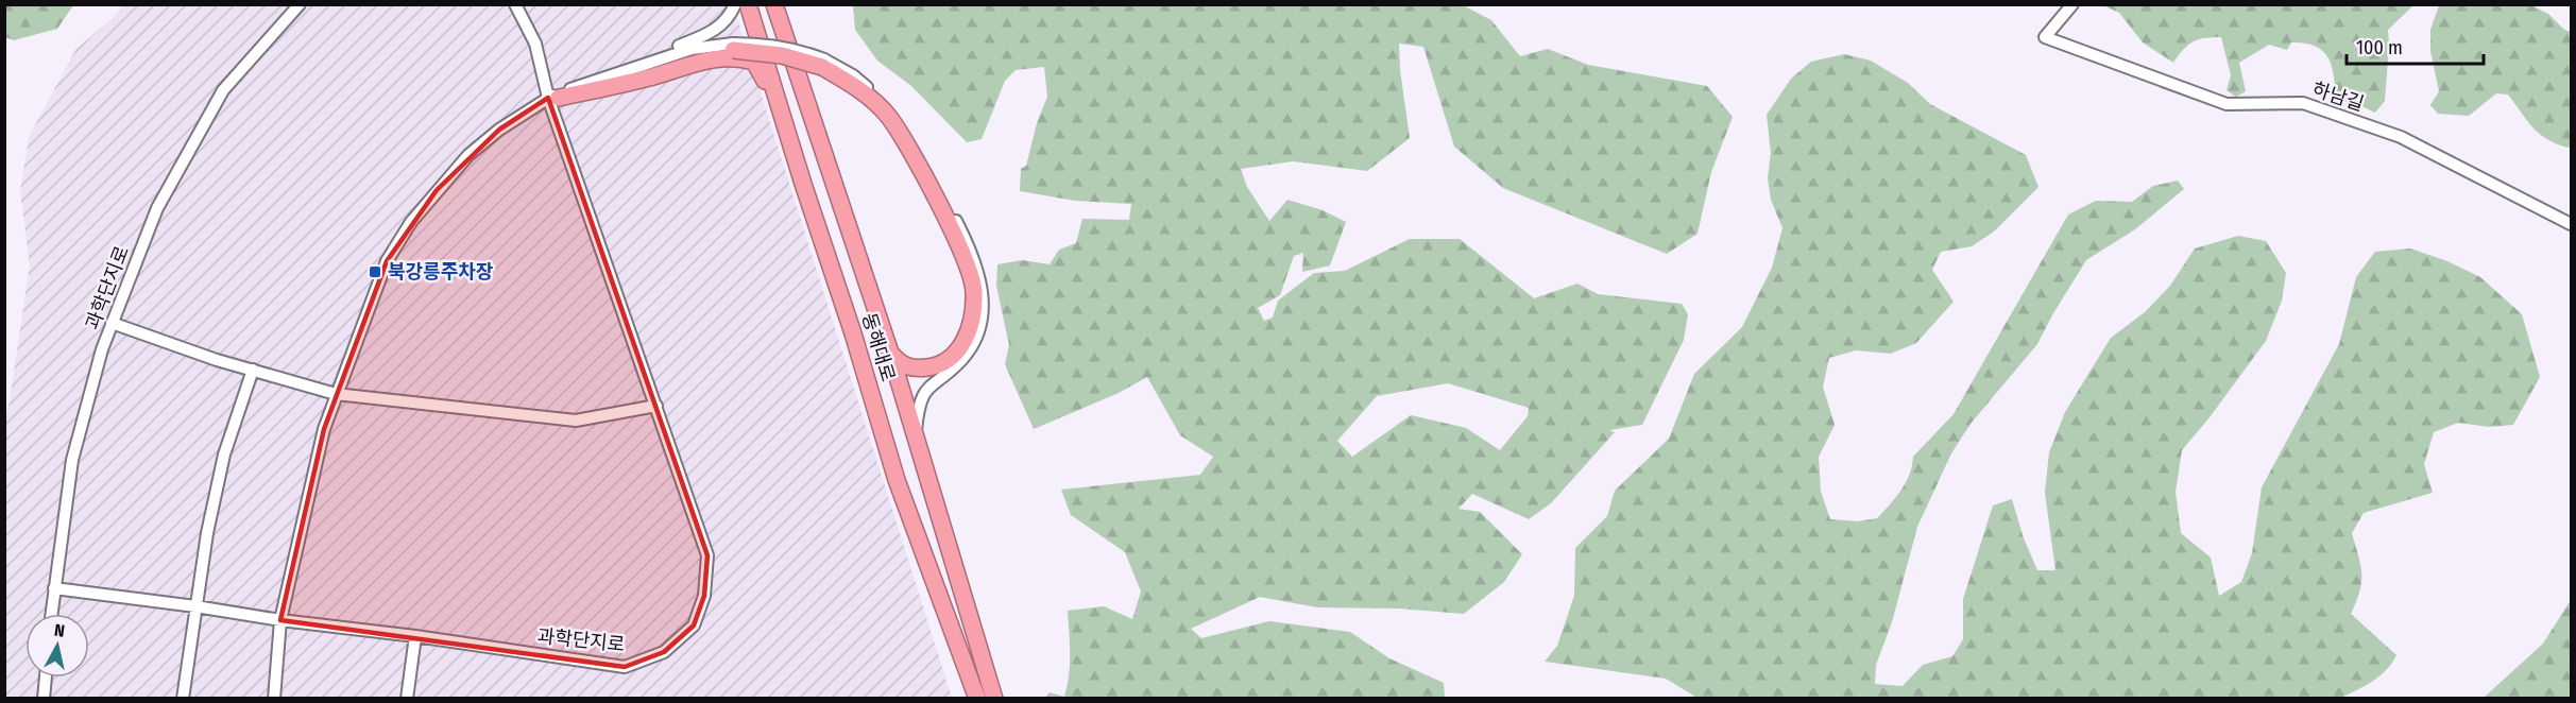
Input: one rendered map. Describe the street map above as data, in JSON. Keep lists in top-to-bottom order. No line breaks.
{"streets":{"highway":["동해대로"],"street":["하남길","과학단지로"]},"places":{"transit":["북강릉주차장"]},"scale_bar":"100 m","north":"top"}
